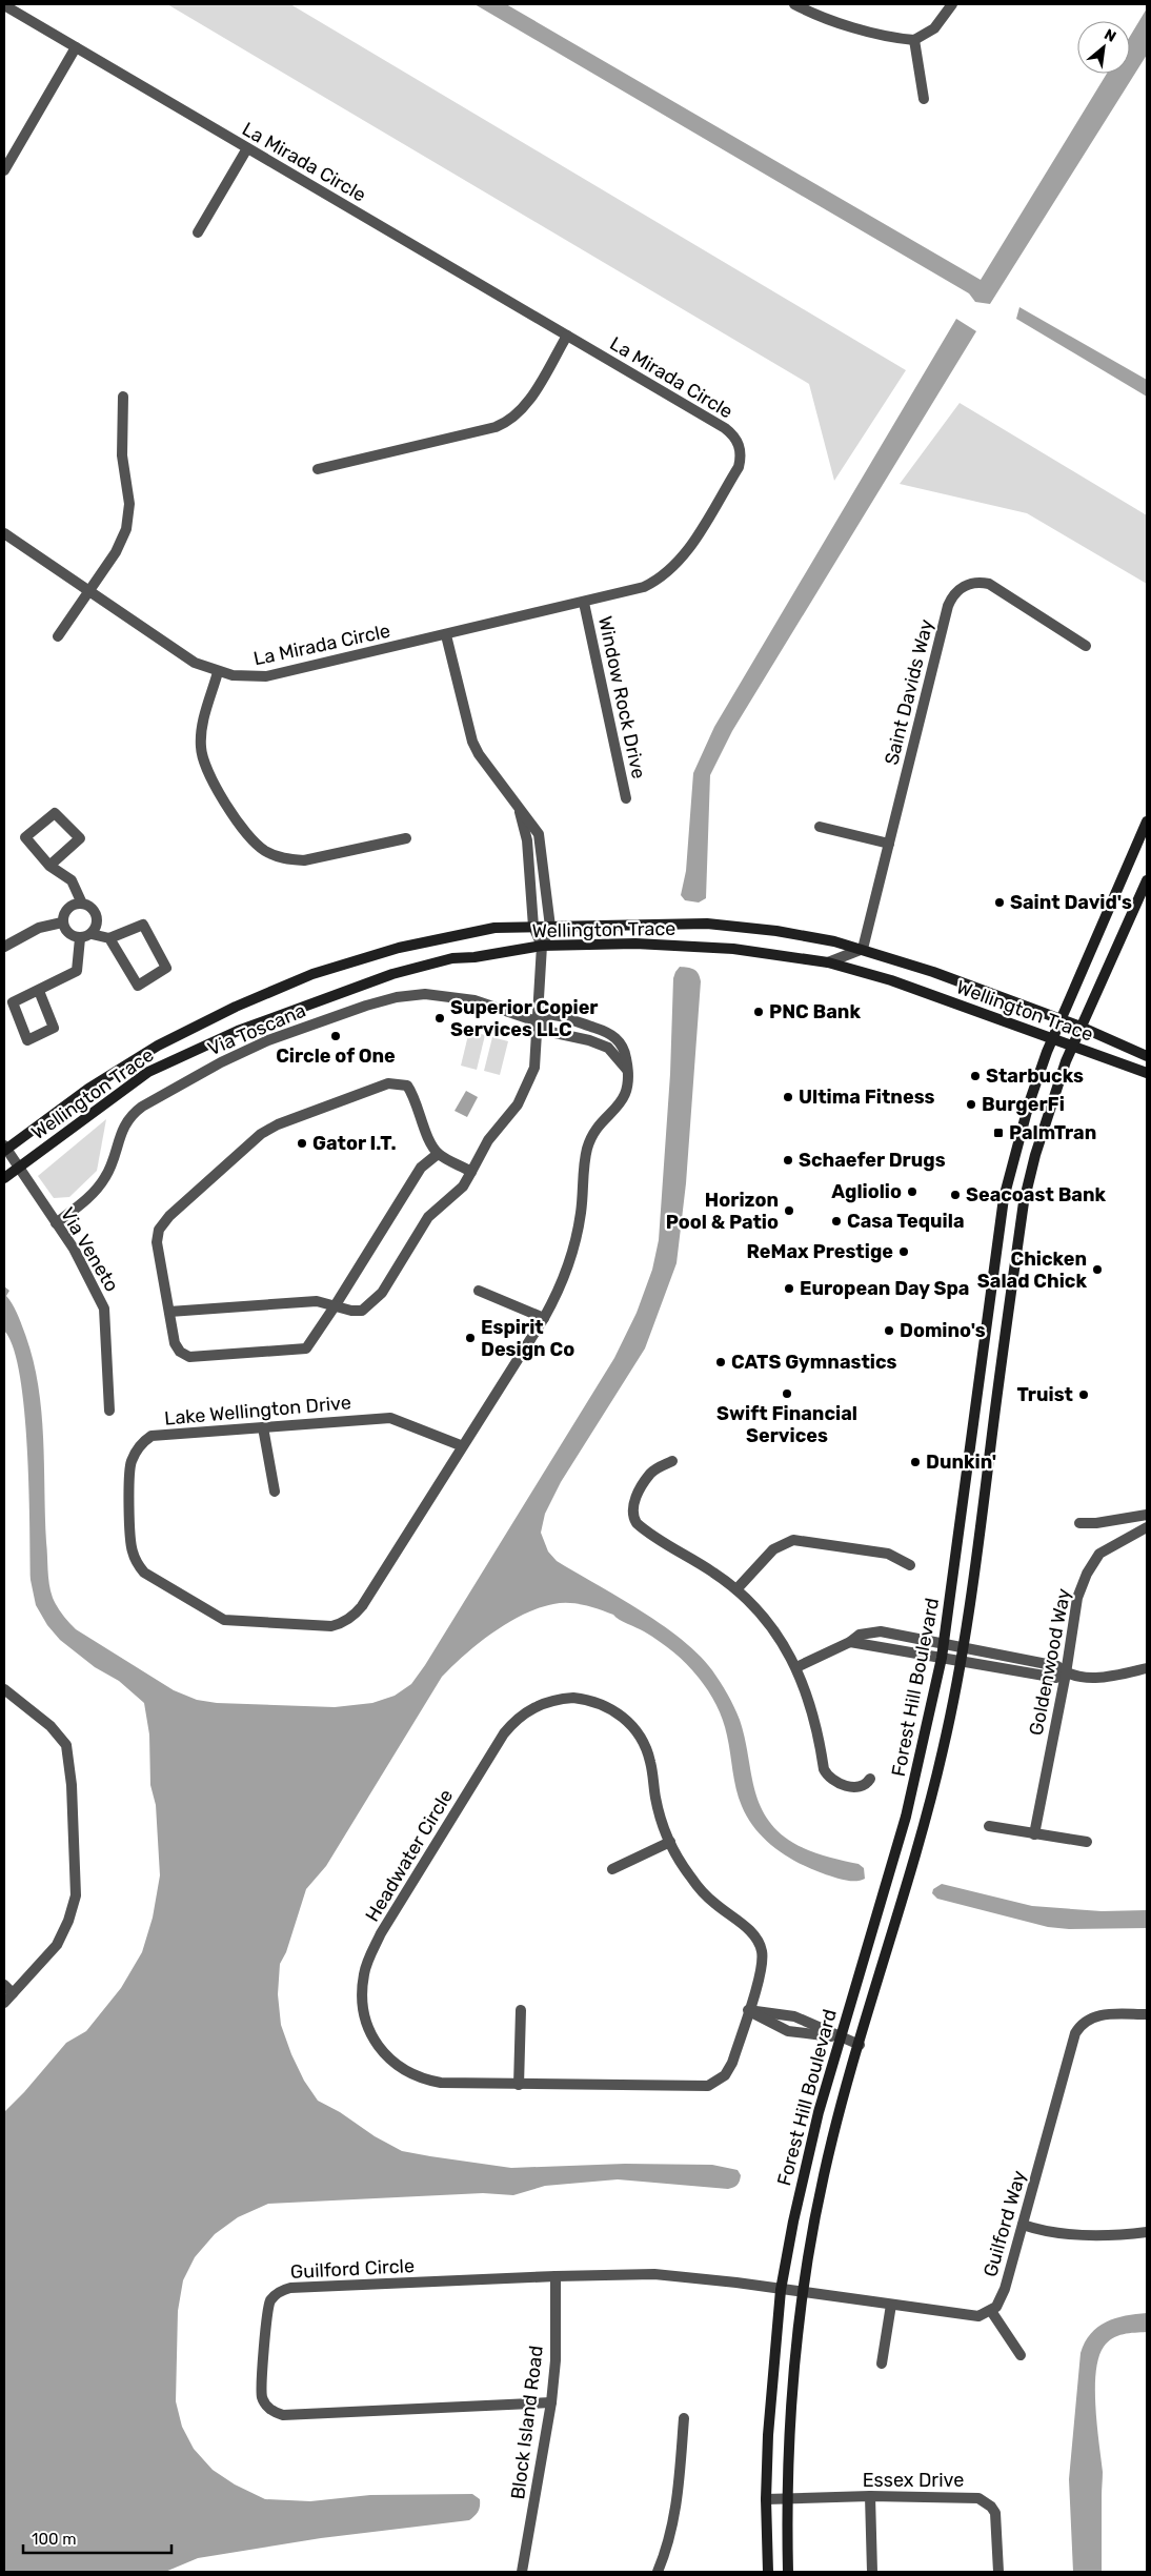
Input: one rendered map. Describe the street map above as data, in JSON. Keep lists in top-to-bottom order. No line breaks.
{"streets":{"main road":["Wellington Trace","Forest Hill Boulevard"],"street":["La Mirada Circle","Saint Davids Way","Window Rock Drive","Via Toscana","Via Veneto","Lake Wellington Drive","Goldenwood Way","Headwater Circle","Guilford Way","Guilford Circle","Block Island Road","Essex Drive"]},"crossings":[["La Mirada Circle","Window Rock Drive"],["Saint Davids Way","Wellington Trace"],["Wellington Trace","Via Veneto"],["Wellington Trace","Forest Hill Boulevard"],["Via Toscana","Via Veneto"],["Via Toscana","Lake Wellington Drive"],["Forest Hill Boulevard","Guilford Circle"],["Forest Hill Boulevard","Essex Drive"],["Guilford Circle","Block Island Road"]],"places":{"other":["Saint David's","PNC Bank","Superior Copier Services LLC","Circle of One","Starbucks","Ultima Fitness","BurgerFi","Gator I.T.","Schaefer Drugs","Agliolio","Seacoast Bank","Horizon Pool & Patio","Casa Tequila","ReMax Prestige","Chicken Salad Chick","European Day Spa","Domino's","Espirit Design Co","CATS Gymnastics","Swift Financial Services","Truist","Dunkin'"],"transit":["PalmTran"]},"scale_bar":"100 m","north":"top right"}
